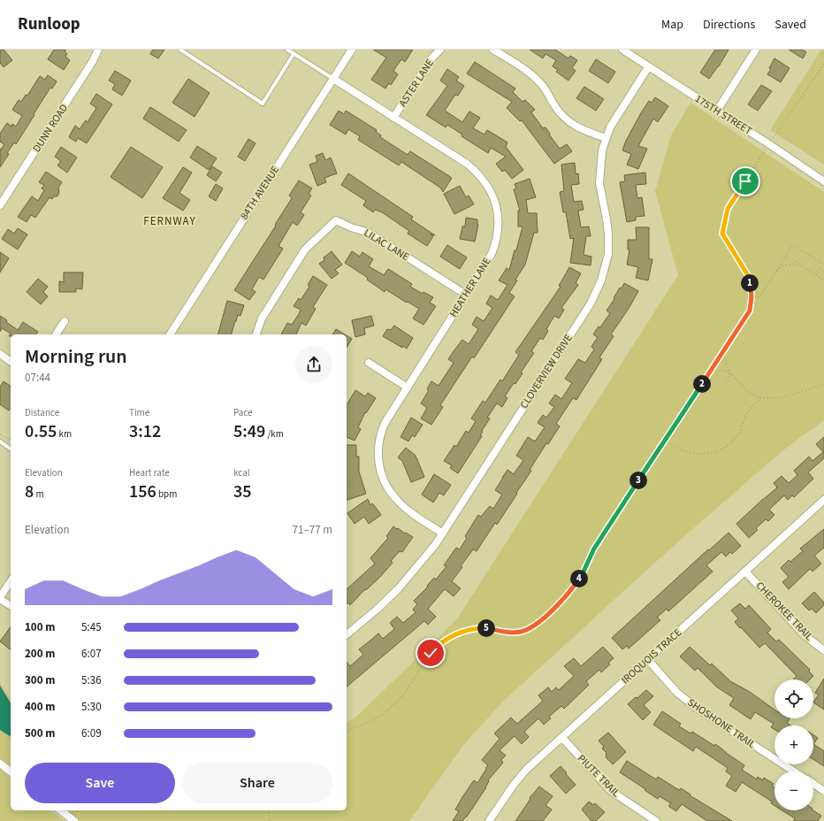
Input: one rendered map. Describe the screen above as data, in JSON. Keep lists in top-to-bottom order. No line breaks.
{"streets":{"street":["ASTER LANE","175TH STREET","DUNN ROAD","84TH AVENUE","LILAC LANE","HEATHER LANE","CLOVERVIEW DRIVE","CHEROKEE TRAIL","IROQUOIS TRACE","SHOSHONE TRAIL","PIUTE TRAIL"]},"crossings":[["ASTER LANE","HEATHER LANE"],["175TH STREET","CLOVERVIEW DRIVE"],["84TH AVENUE","HEATHER LANE"],["LILAC LANE","HEATHER LANE"],["HEATHER LANE","CLOVERVIEW DRIVE"],["CHEROKEE TRAIL","IROQUOIS TRACE"],["IROQUOIS TRACE","SHOSHONE TRAIL"],["IROQUOIS TRACE","PIUTE TRAIL"]],"districts":["FERNWAY"],"page":{"header":"Runloop","nav":["Map","Directions","Saved"],"pins":["1","2","3","4","5"],"heading":["Morning run","07:44"],"stats":[["Distance","0.55 km"],["Time","3:12"],["Pace","5:49 /km"],["Elevation","8 m"],["Heart rate","156 bpm"],["kcal","35"]],"chart":["Elevation","71–77 m"],"list":[{"name":"100 m","note":"5:45"},{"name":"200 m","note":"6:07"},{"name":"300 m","note":"5:36"},{"name":"400 m","note":"5:30"},{"name":"500 m","note":"6:09"}],"map_buttons":["+","−"],"buttons":["Save","Share"]}}
